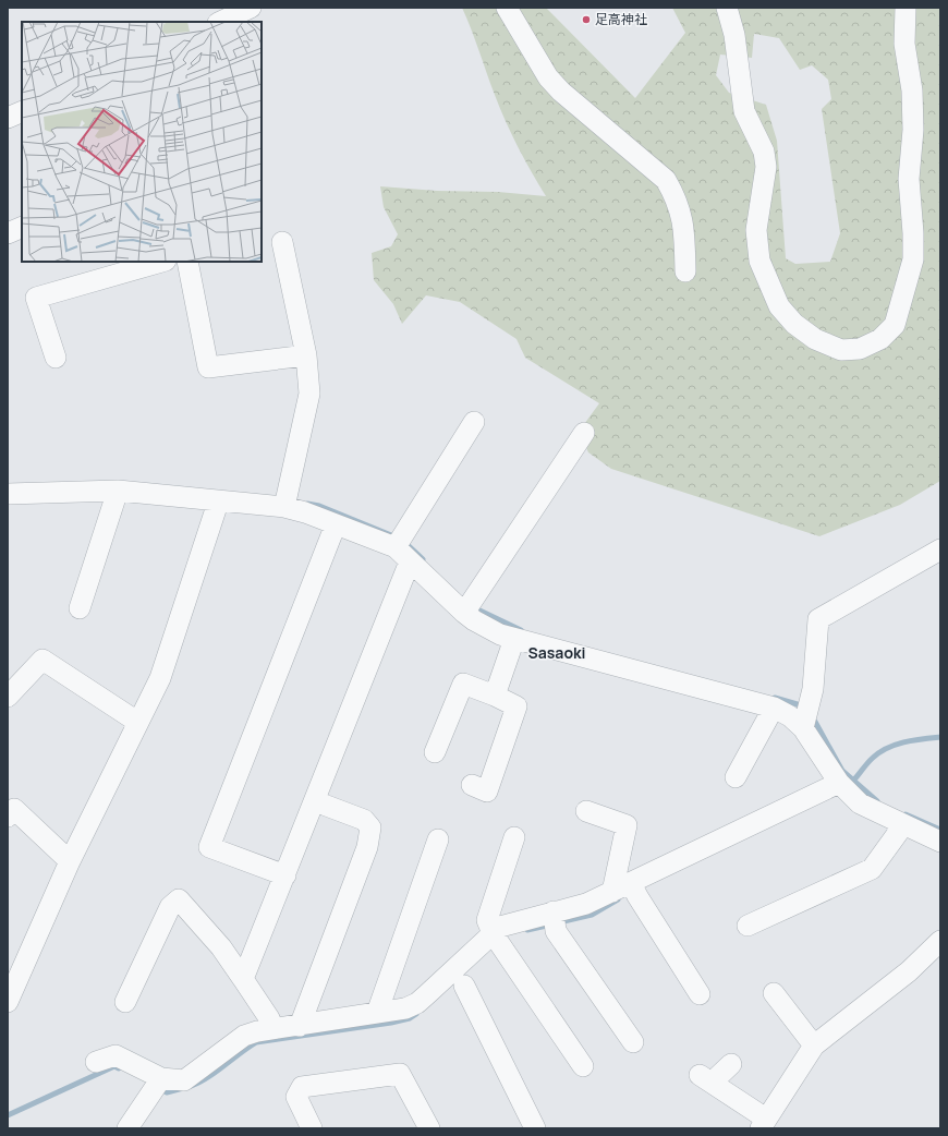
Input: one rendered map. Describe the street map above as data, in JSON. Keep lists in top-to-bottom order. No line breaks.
{"districts":["Sasaoki"],"places":["足高神社"]}
